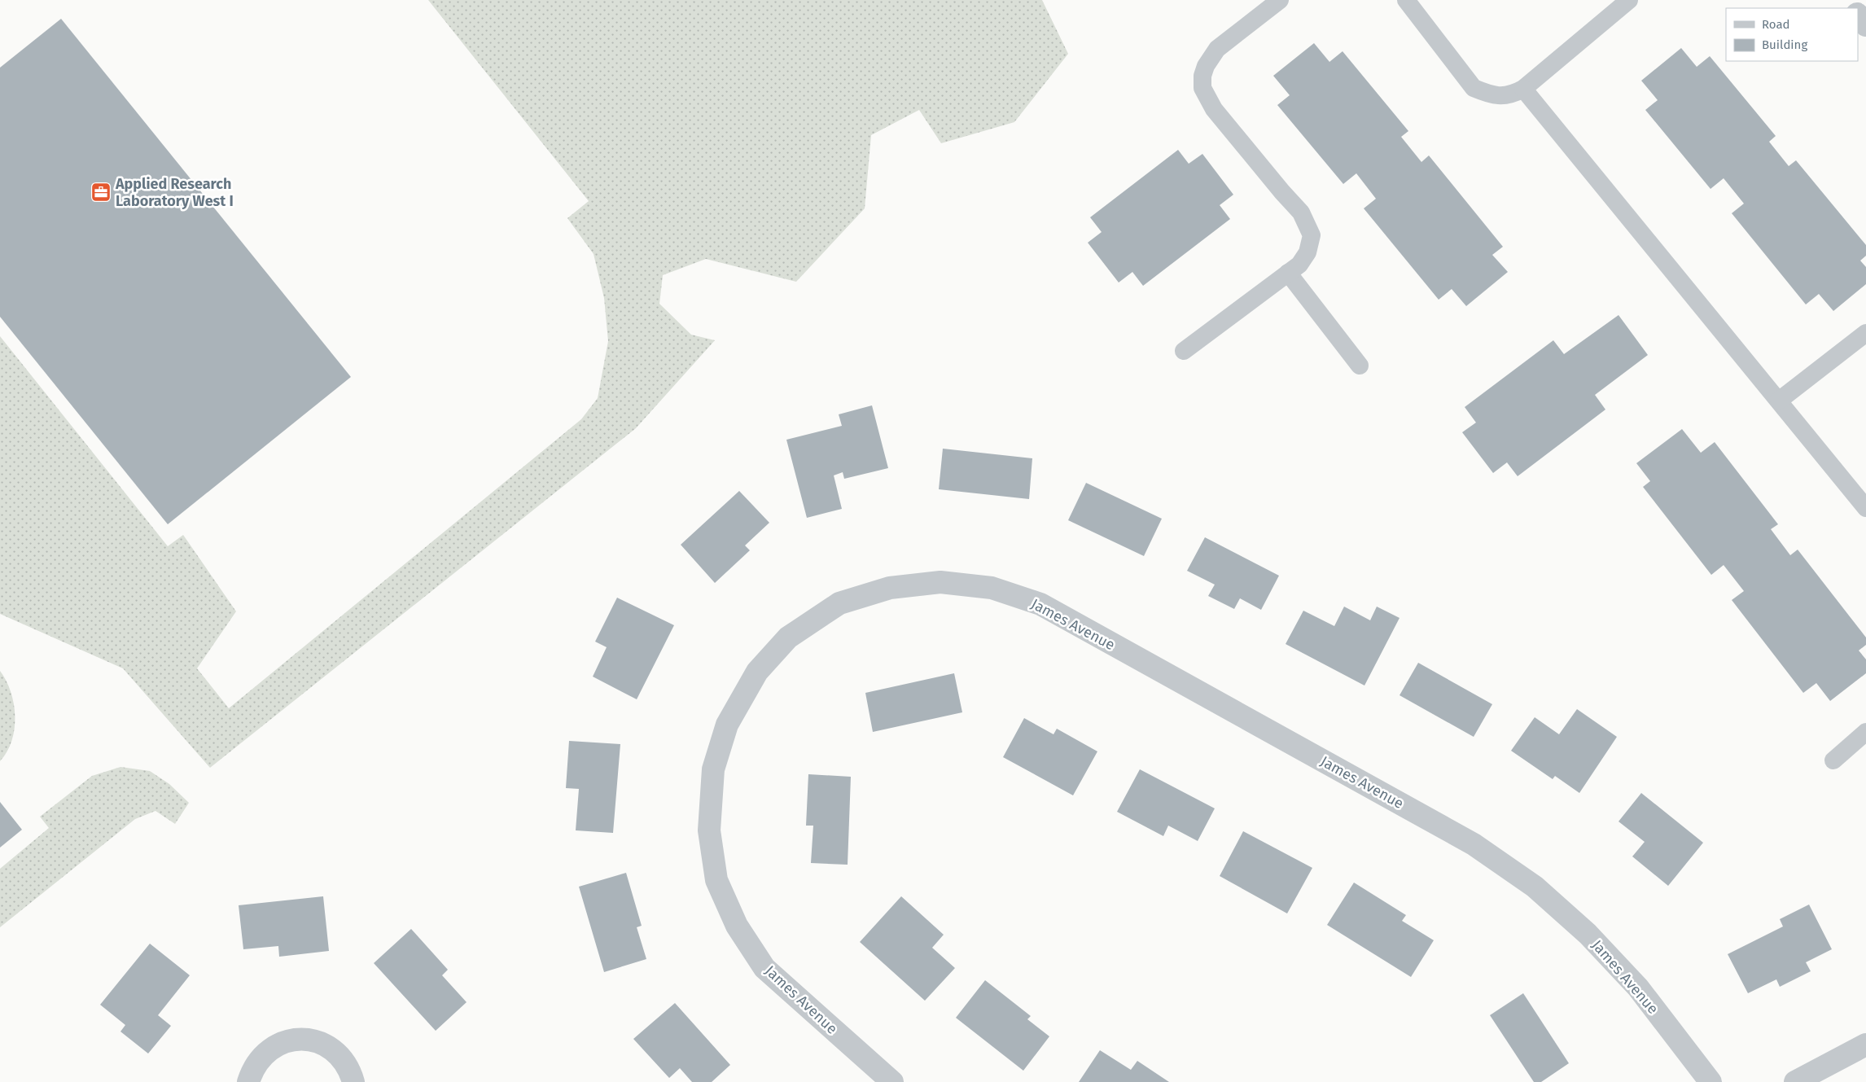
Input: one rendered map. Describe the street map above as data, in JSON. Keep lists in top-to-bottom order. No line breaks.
{"streets":{"street":["James Avenue"]},"places":{"office":["Applied Research Laboratory West I"]},"legend":["Road","Building"]}
